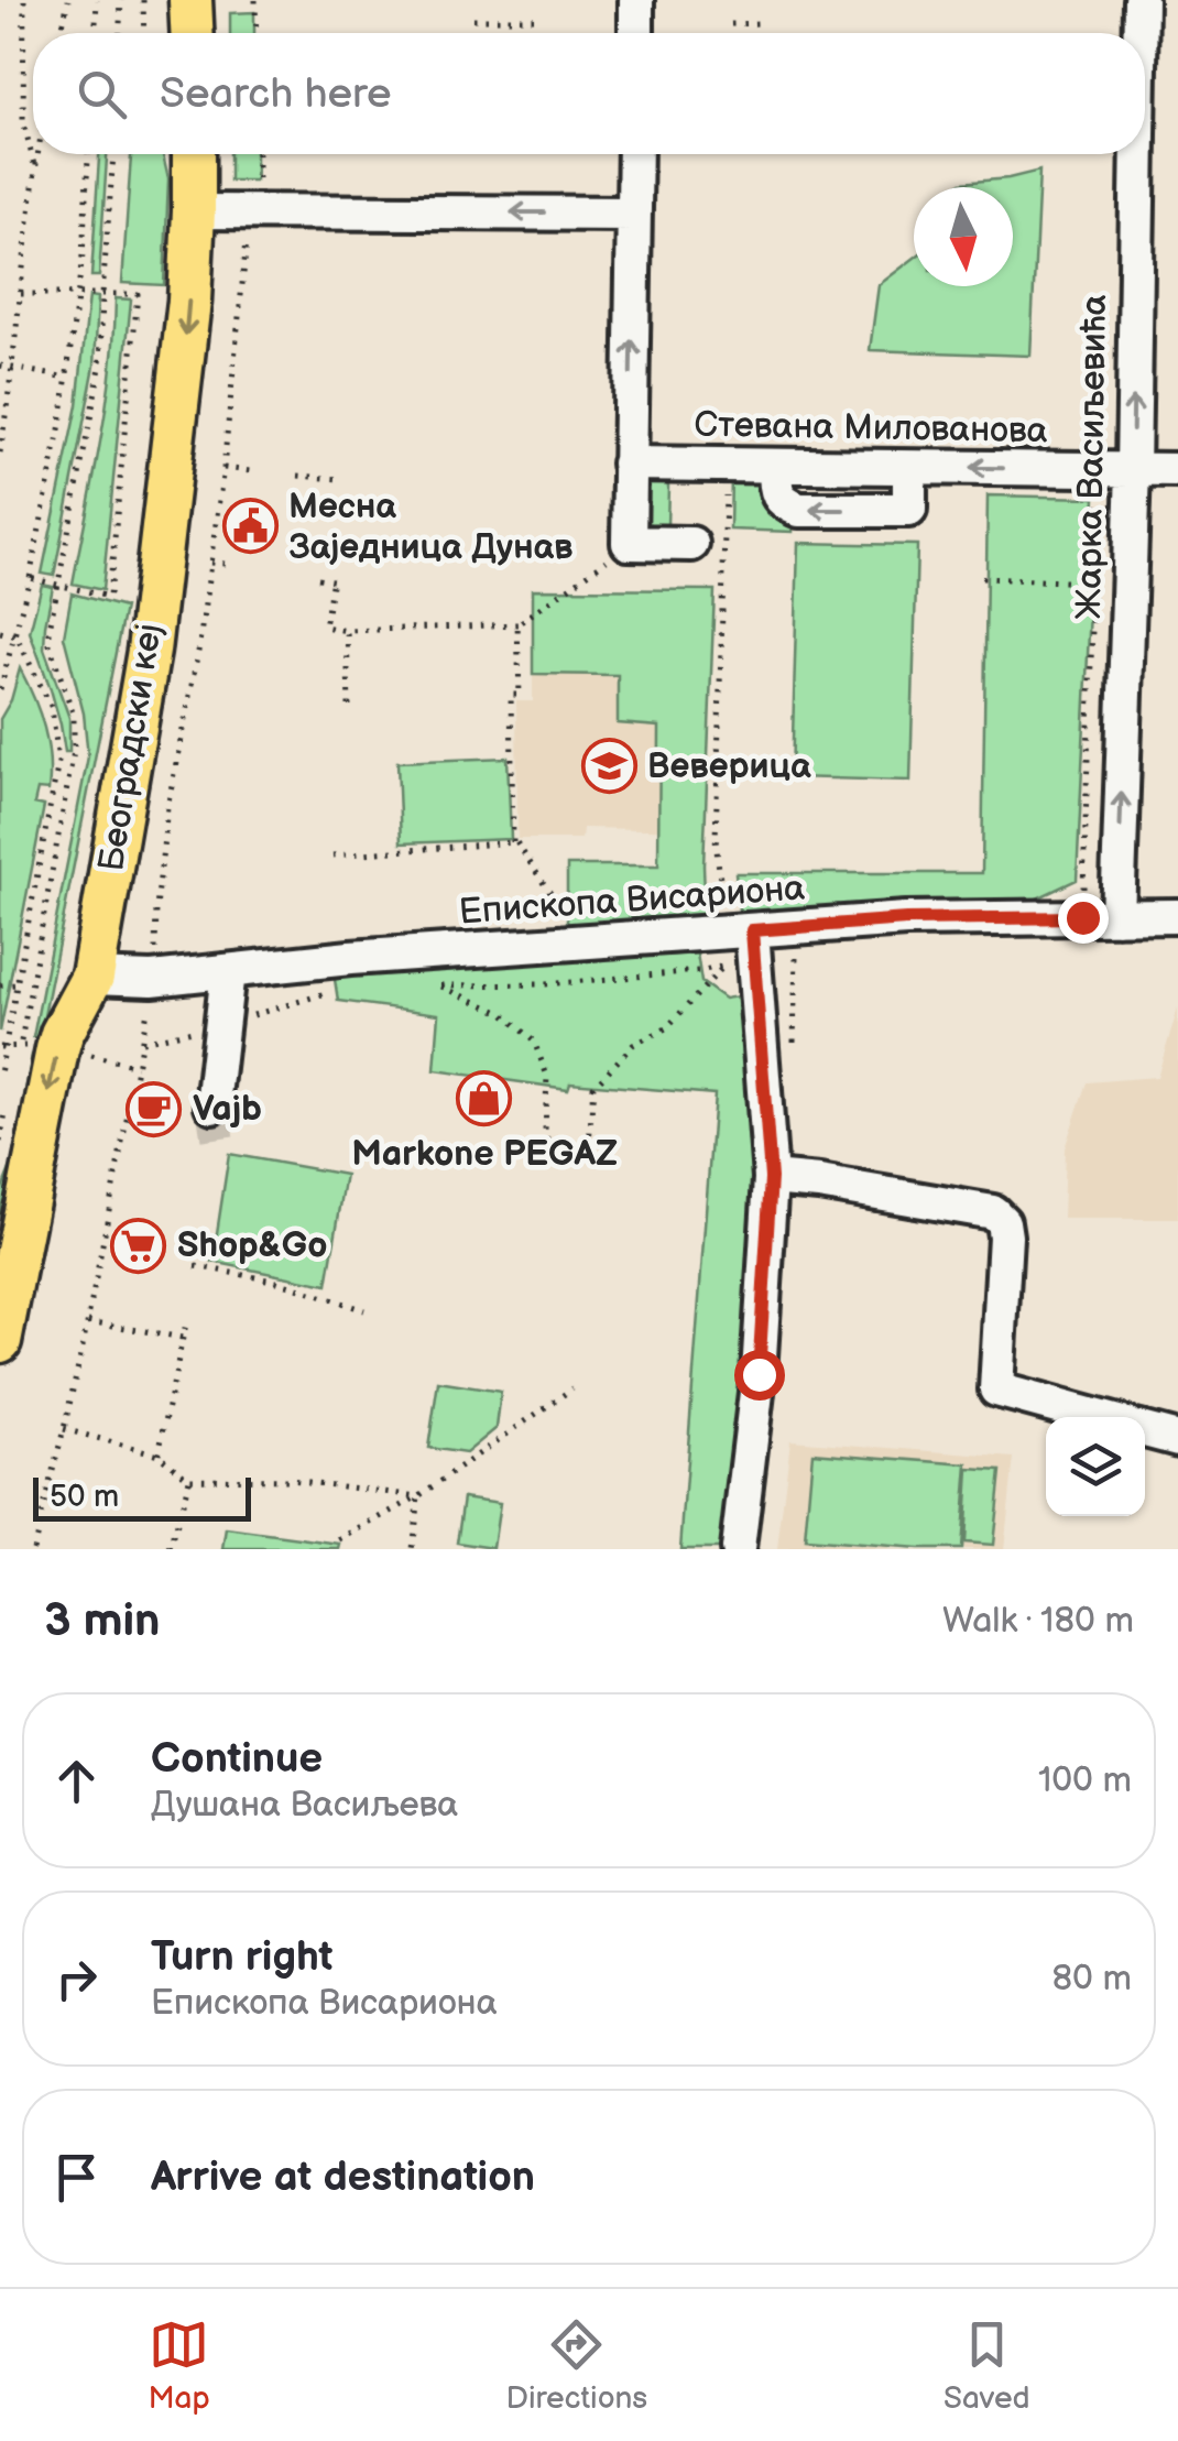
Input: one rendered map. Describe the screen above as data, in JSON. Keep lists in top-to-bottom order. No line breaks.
{"streets":{"main road":["Београдски кеј"],"street":["Стевана Милованова","Жарка Васиљевића","Епископа Висариона"]},"crossings":[["Стевана Милованова","Жарка Васиљевића"],["Жарка Васиљевића","Епископа Висариона"],["Београдски кеј","Епископа Висариона"]],"one_way":["Жарка Васиљевића","Београдски кеј"],"places":{"public building":["Месна Заједница Дунав"],"school or university":["Веверица"],"shop":["Markone PEGAZ"],"cafe":["Vajb"],"supermarket":["Shop&Go"]},"scale_bar":"50 m","north":"bottom","page":{"search":"Search here","scale":"50 m","heading":["3 min","Walk · 180 m"],"list":[["Continue","Душана Васиљева","100 m"],["Turn right","Епископа Висариона","80 m"],"Arrive at destination"],"nav":["Map","Directions","Saved"]}}
